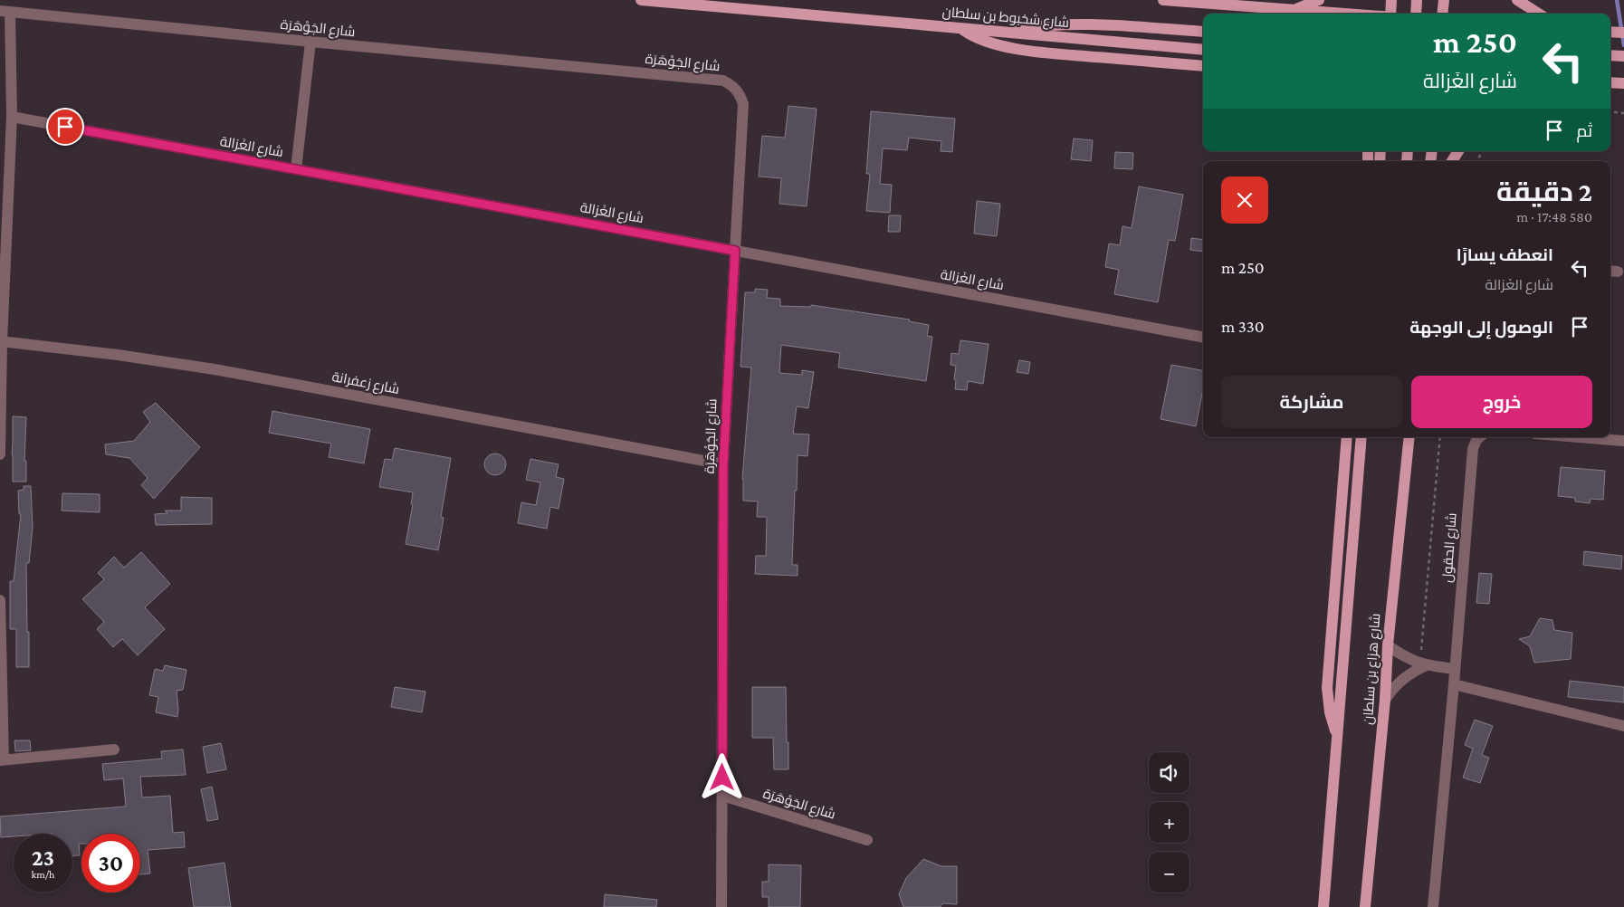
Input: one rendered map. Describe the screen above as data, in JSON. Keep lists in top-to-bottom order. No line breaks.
{"streets":{"main road":["شارع شخبوط بن سلطان","شارع هزاع بن سلطان"],"street":["شارع الجَوْهَرَة","شارع الغَزالة","شارع زعفرانة","شارع الحقول"]},"crossings":[["شارع الجَوْهَرَة","شارع الغَزالة"],["شارع الجَوْهَرَة","شارع زعفرانة"]],"page":{"turn":["250 m","شارع الغَزالة"],"then":"ثم","heading":["2 دقيقة","580 m · 17:48"],"list":[{"name":"انعطف يسارًا","note":"شارع الغَزالة","value":"250 m"},{"name":"الوصول إلى الوجهة","value":"330 m"}],"buttons":["خروج","مشاركة"],"map_buttons":["+","−"],"speed":"23 km/h","limit":"30"}}
